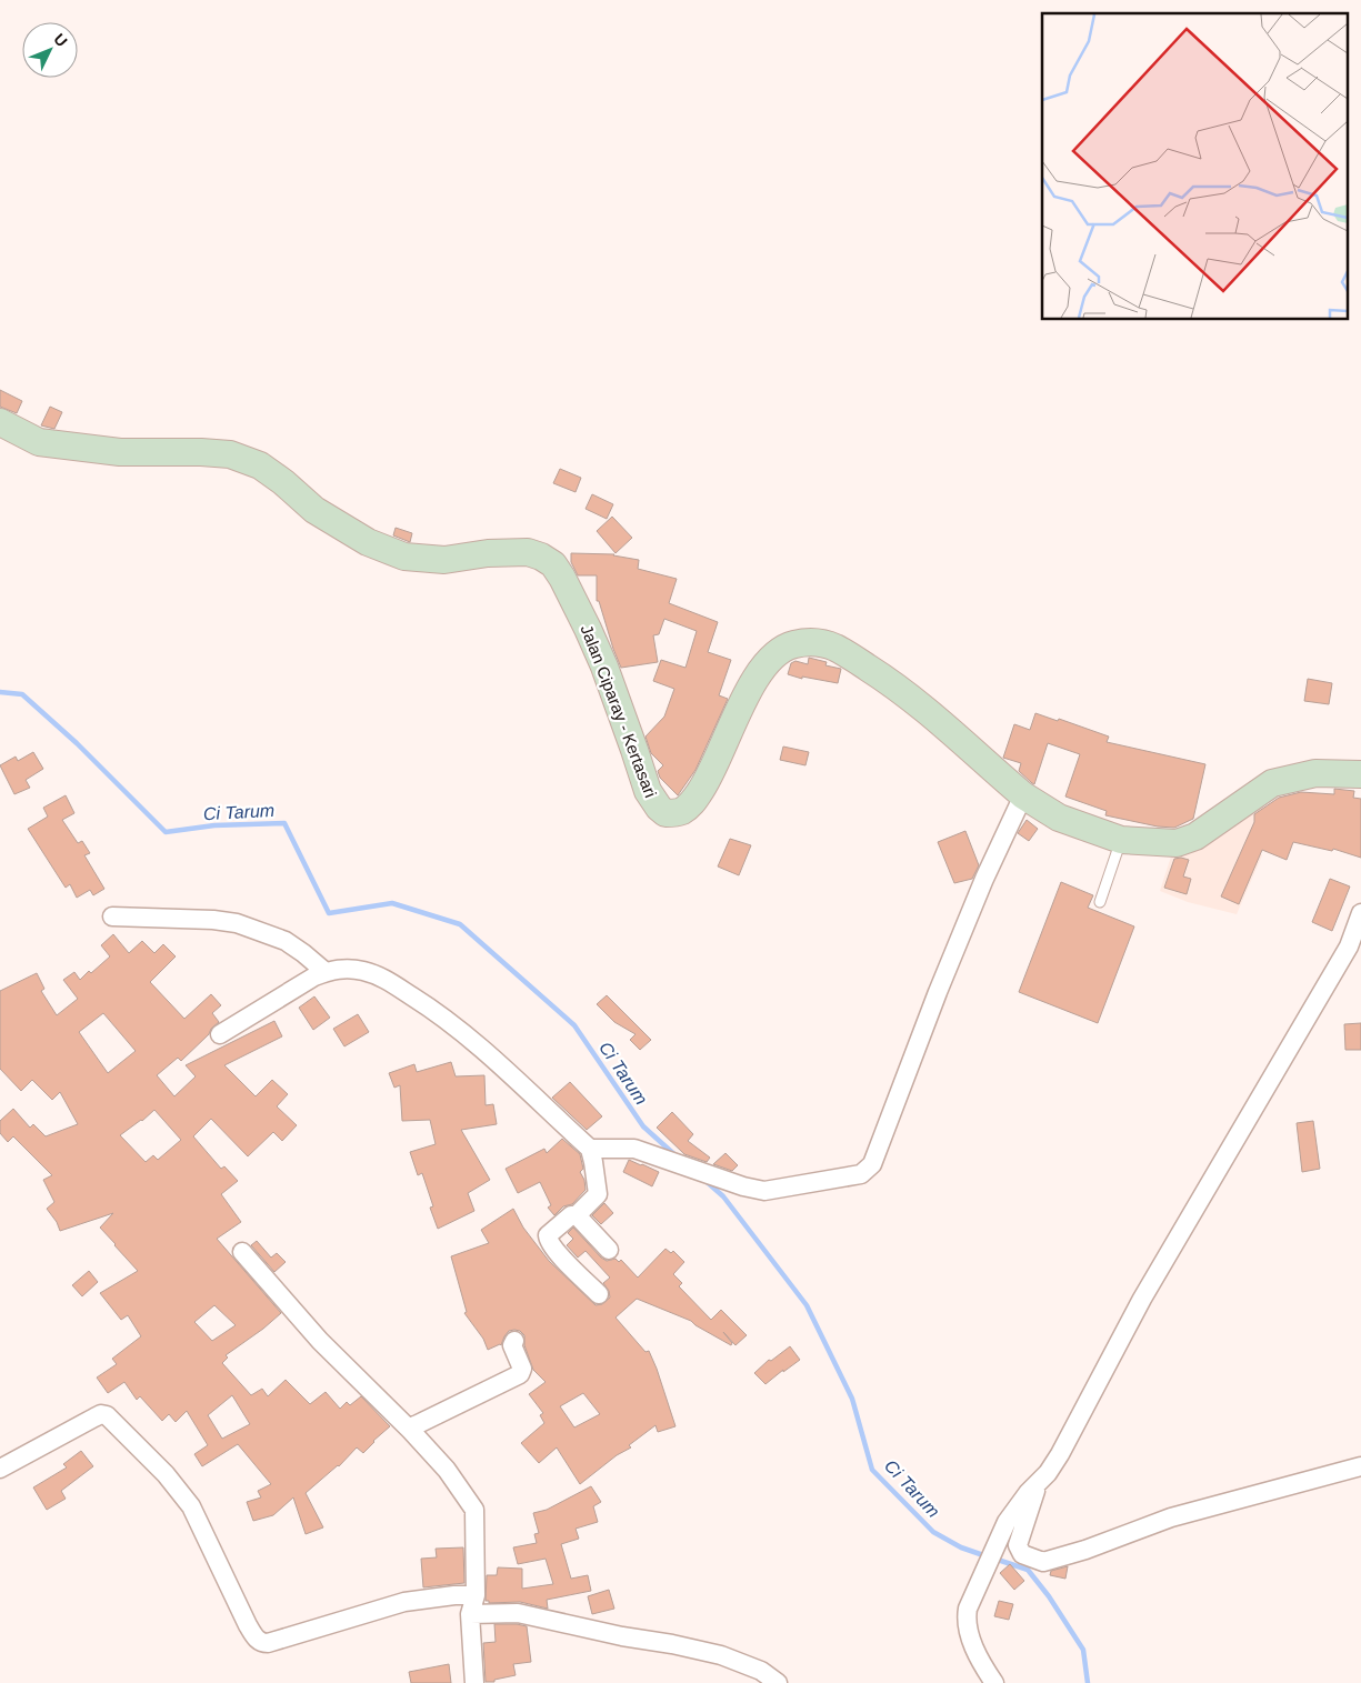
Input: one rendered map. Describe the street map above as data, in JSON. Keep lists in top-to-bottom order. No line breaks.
{"streets":{"main road":["Jalan Ciparay - Kertasari"]},"water":["Ci Tarum"],"north":"top right"}
